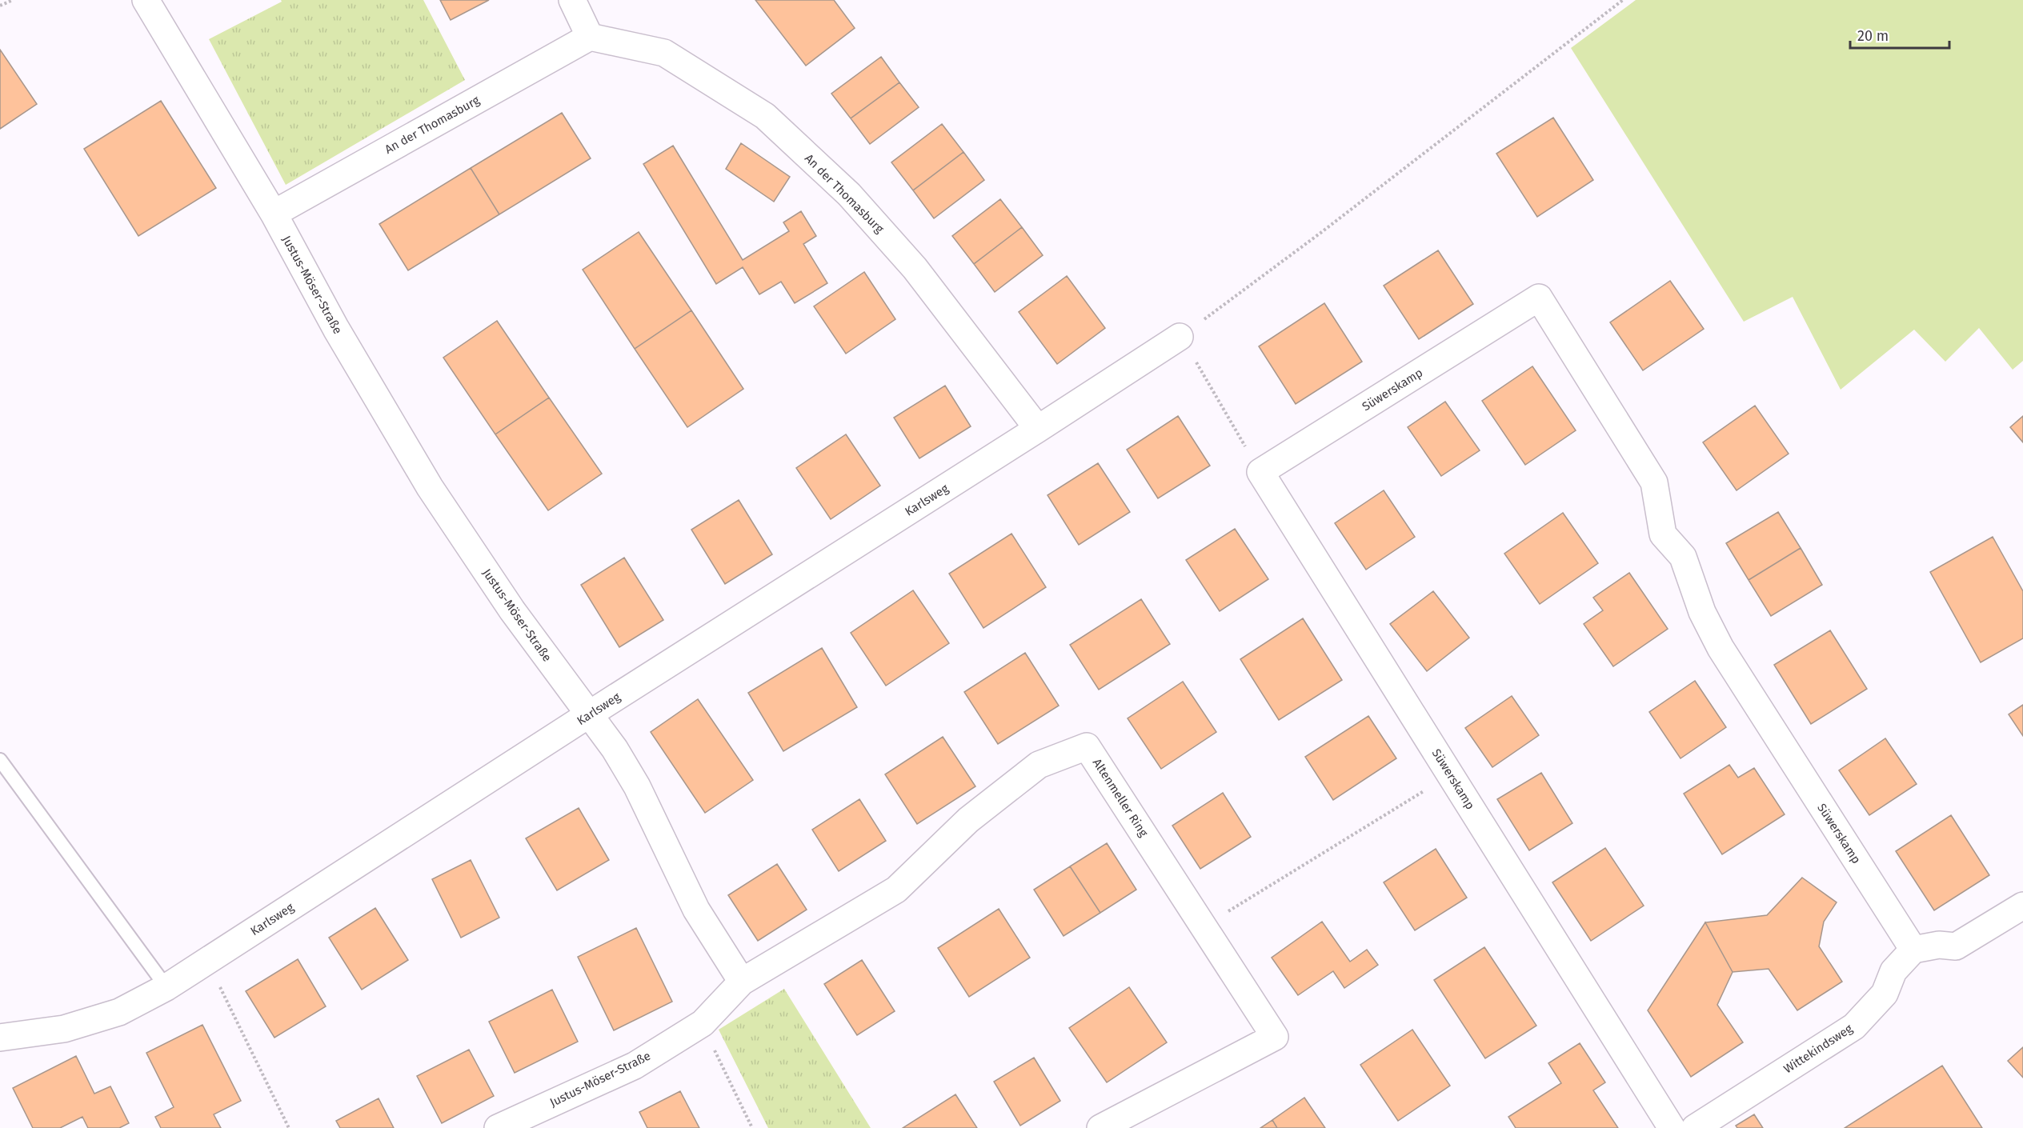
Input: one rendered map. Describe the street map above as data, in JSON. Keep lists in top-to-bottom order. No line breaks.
{"streets":{"street":["An der Thomasburg","Justus-Möser-Straße","Süwerskamp","Karlsweg","Altenmeller Ring","Wittekindsweg"]},"crossings":[["An der Thomasburg","Justus-Möser-Straße"],["An der Thomasburg","Karlsweg"],["Justus-Möser-Straße","Karlsweg"],["Justus-Möser-Straße","Altenmeller Ring"],["Süwerskamp","Wittekindsweg"]],"scale_bar":"20 m"}
